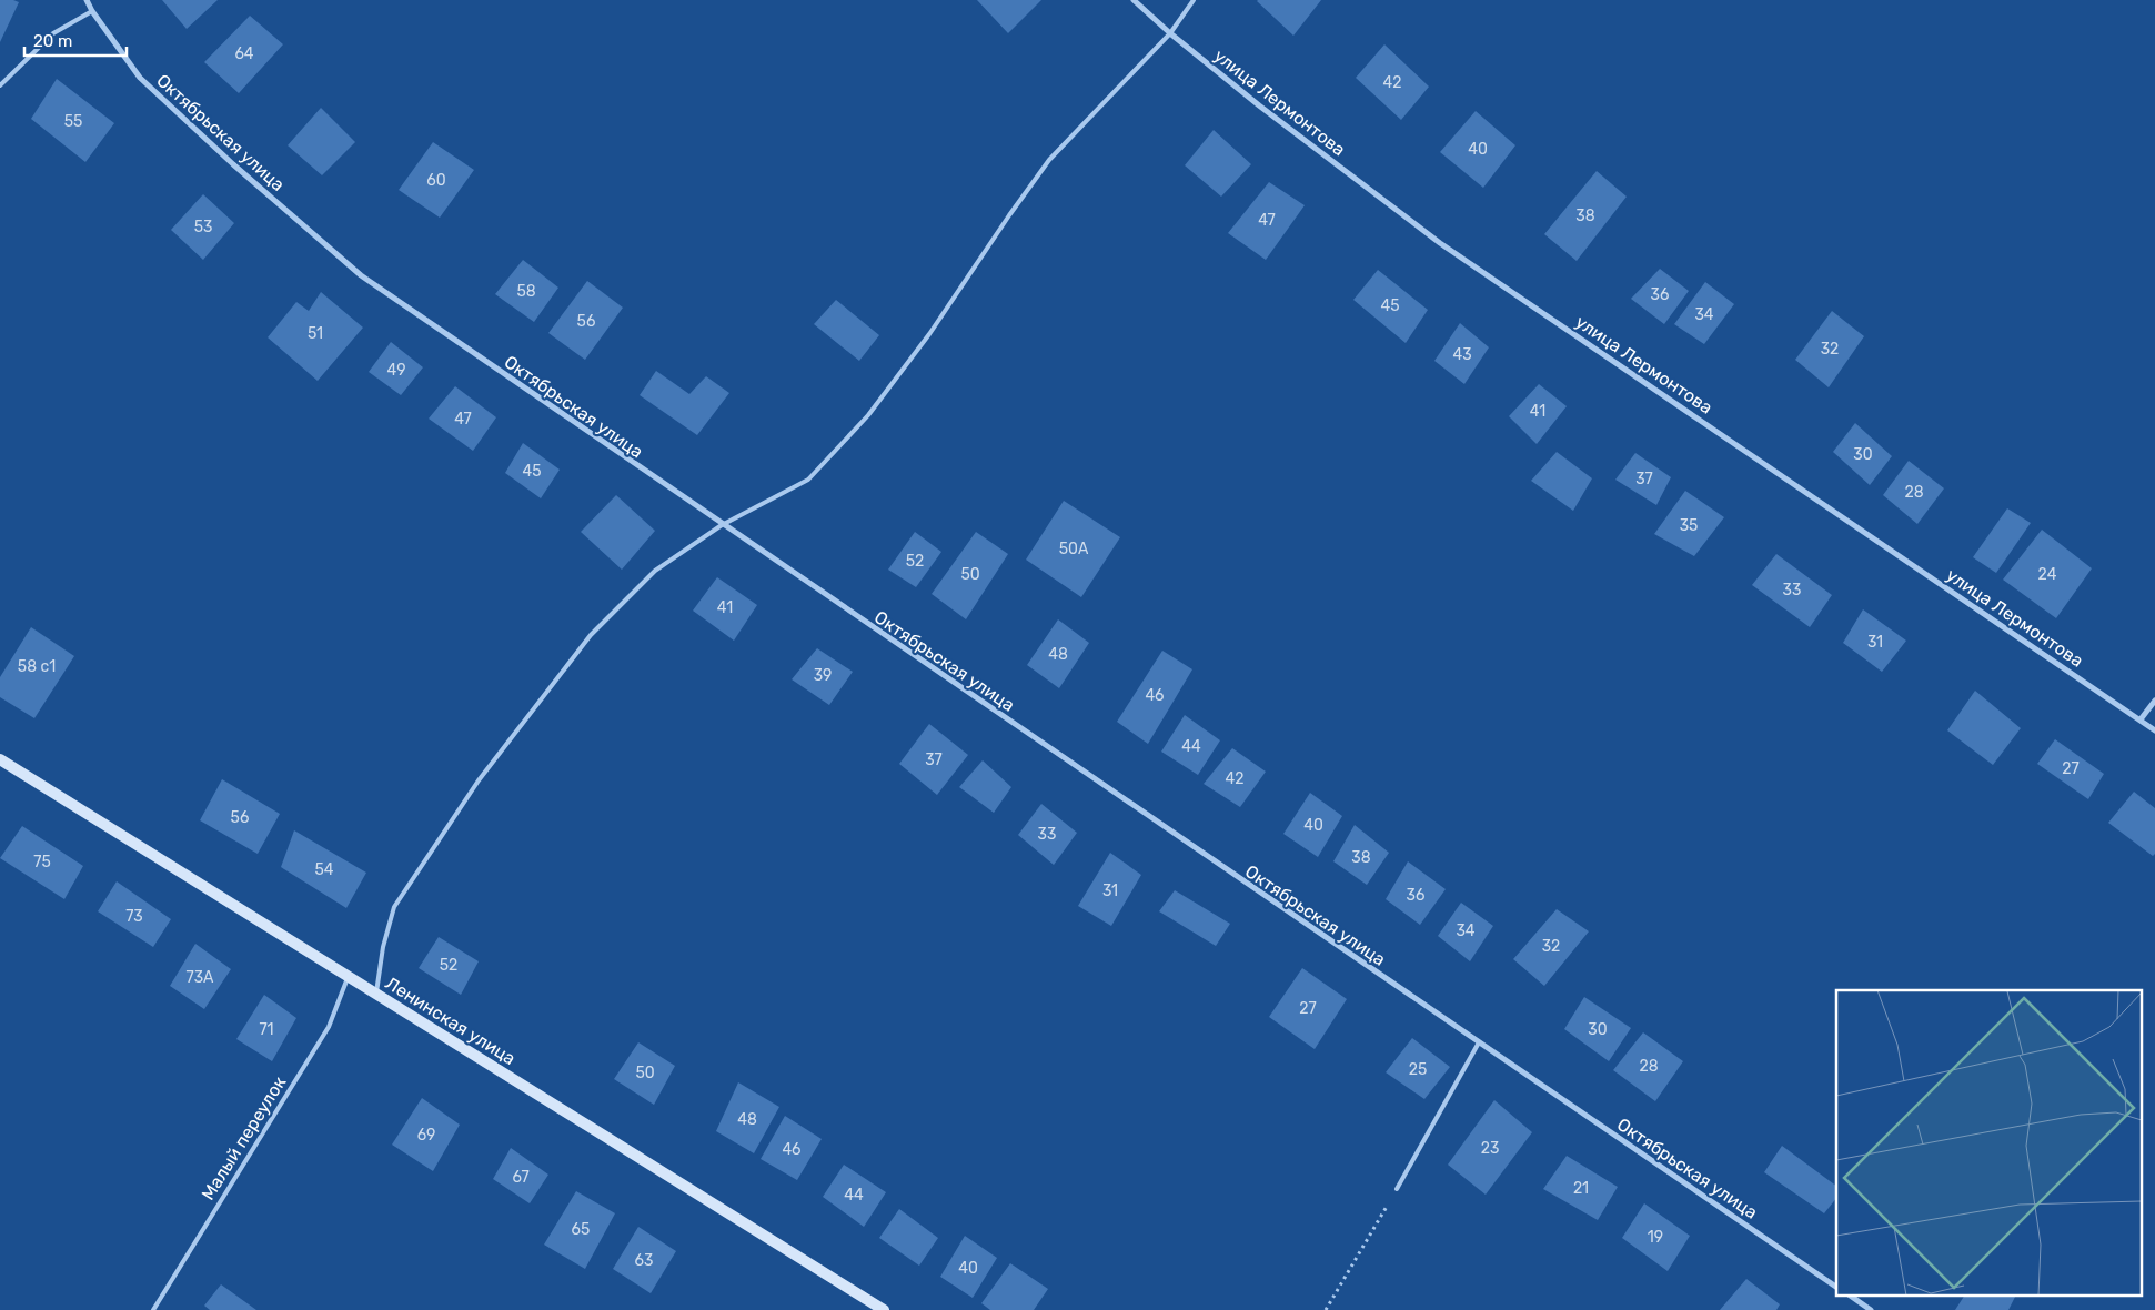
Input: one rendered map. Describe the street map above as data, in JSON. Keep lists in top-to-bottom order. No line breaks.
{"streets":{"street":["улица Лермонтова","Октябрьская улица","Ленинская улица"],"lane":["Малый переулок"]},"crossings":[["Ленинская улица","Малый переулок"]],"house_numbers":["64","42","55","40","60","38","47","53","58","36","45","34","56","51","32","43","49","41","47","30","45","37","28","35","50А","52","50","24","33","41","31","48","58 с1","39","46","44","37","27","42","56","40","33","38","75","54","31","36","73","34","32","52","73А","27","71","30","28","25","50","48","69","23","46","67","21","44","65","19","63","40"],"scale_bar":"20 m"}
